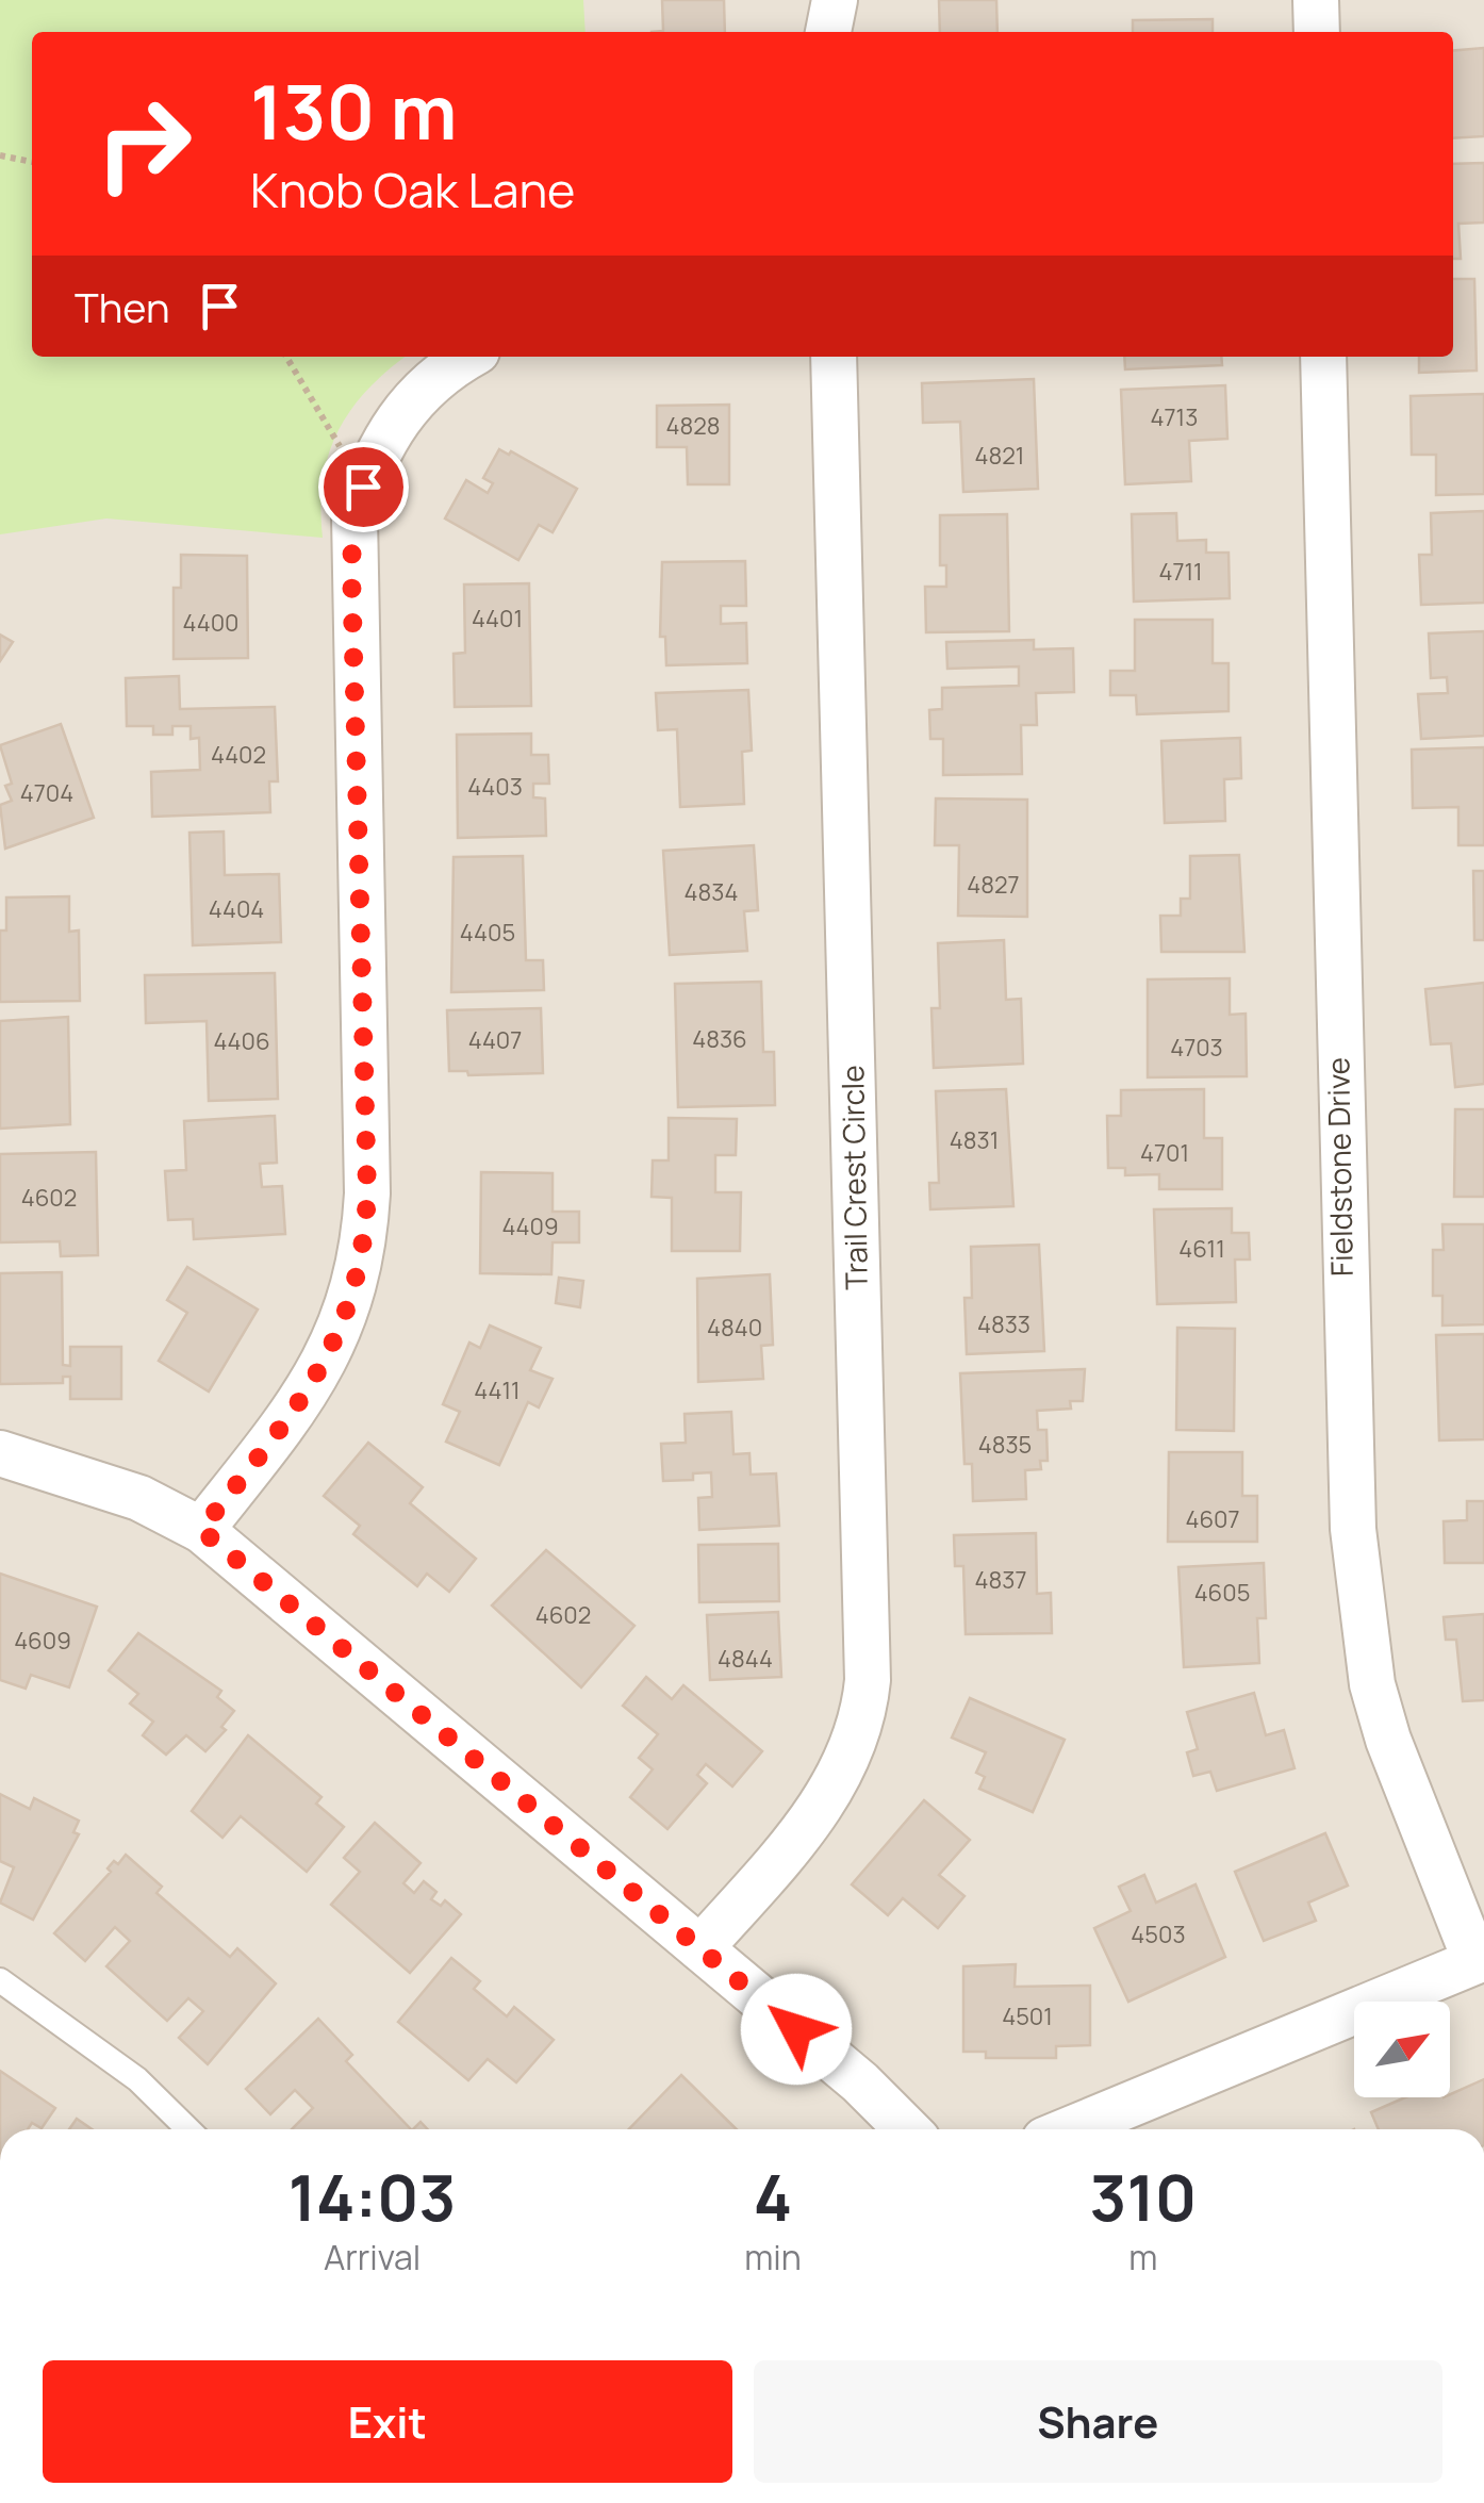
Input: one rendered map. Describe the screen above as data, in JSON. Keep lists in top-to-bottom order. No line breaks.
{"streets":{"street":["Fieldstone Drive","Trail Crest Circle"]},"house_numbers":["4713","4828","4821","4711","4401","4400","4402","4403","4704","4827","4834","4404","4405","4836","4407","4406","4703","4831","4701","4602","4409","4611","4833","4840","4411","4835","4607","4837","4605","4602","4609","4844","4503","4501"],"north":"top right","page":{"turn":["130 m","Knob Oak Lane"],"then":"Then","eta":["14:03","Arrival","4","min","310","m"],"buttons":["Exit","Share"]}}
